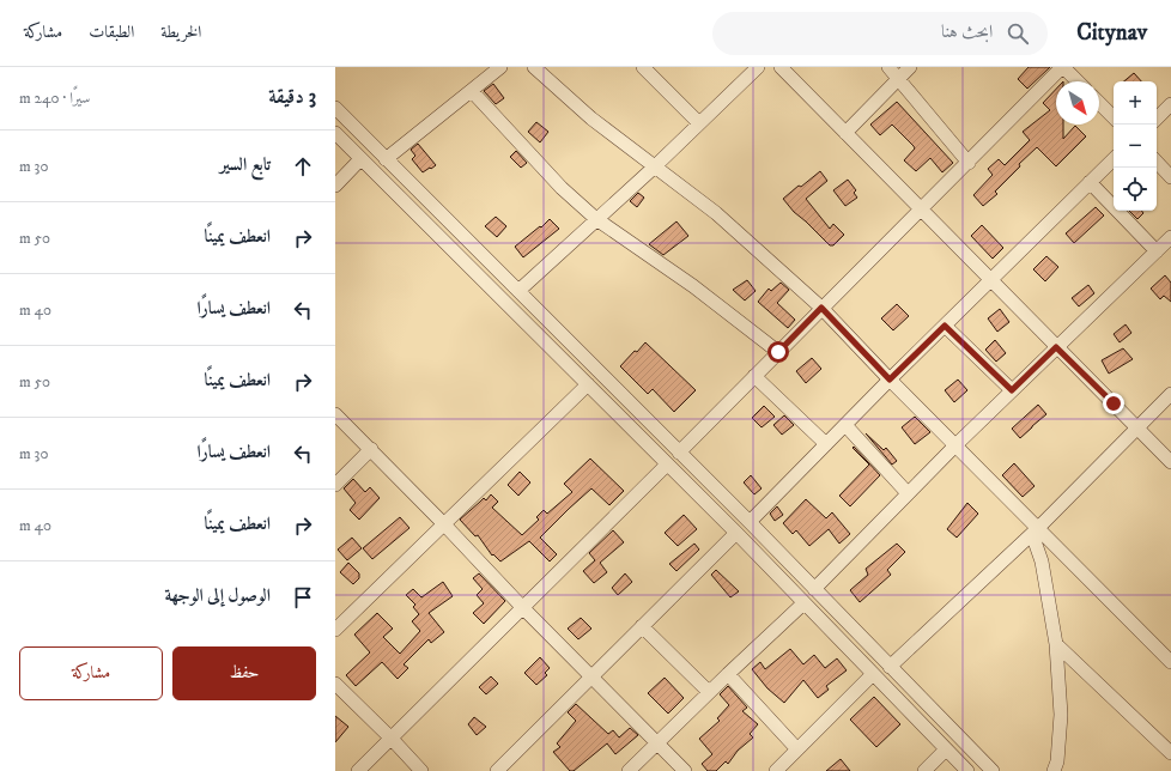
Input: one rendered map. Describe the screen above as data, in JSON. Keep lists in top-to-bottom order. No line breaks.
{"north":"bottom right","page":{"header":"Citynav","search":"ابحث هنا","nav":["الخريطة","الطبقات","مشاركة"],"heading":["3 دقيقة","سيرًا · 240 m"],"map_buttons":["+","−"],"list":[["تابع السير","30 m"],["انعطف يمينًا","50 m"],["انعطف يسارًا","40 m"],["انعطف يمينًا","50 m"],["انعطف يسارًا","30 m"],["انعطف يمينًا","40 m"],"الوصول إلى الوجهة"],"buttons":["حفظ","مشاركة"]}}
